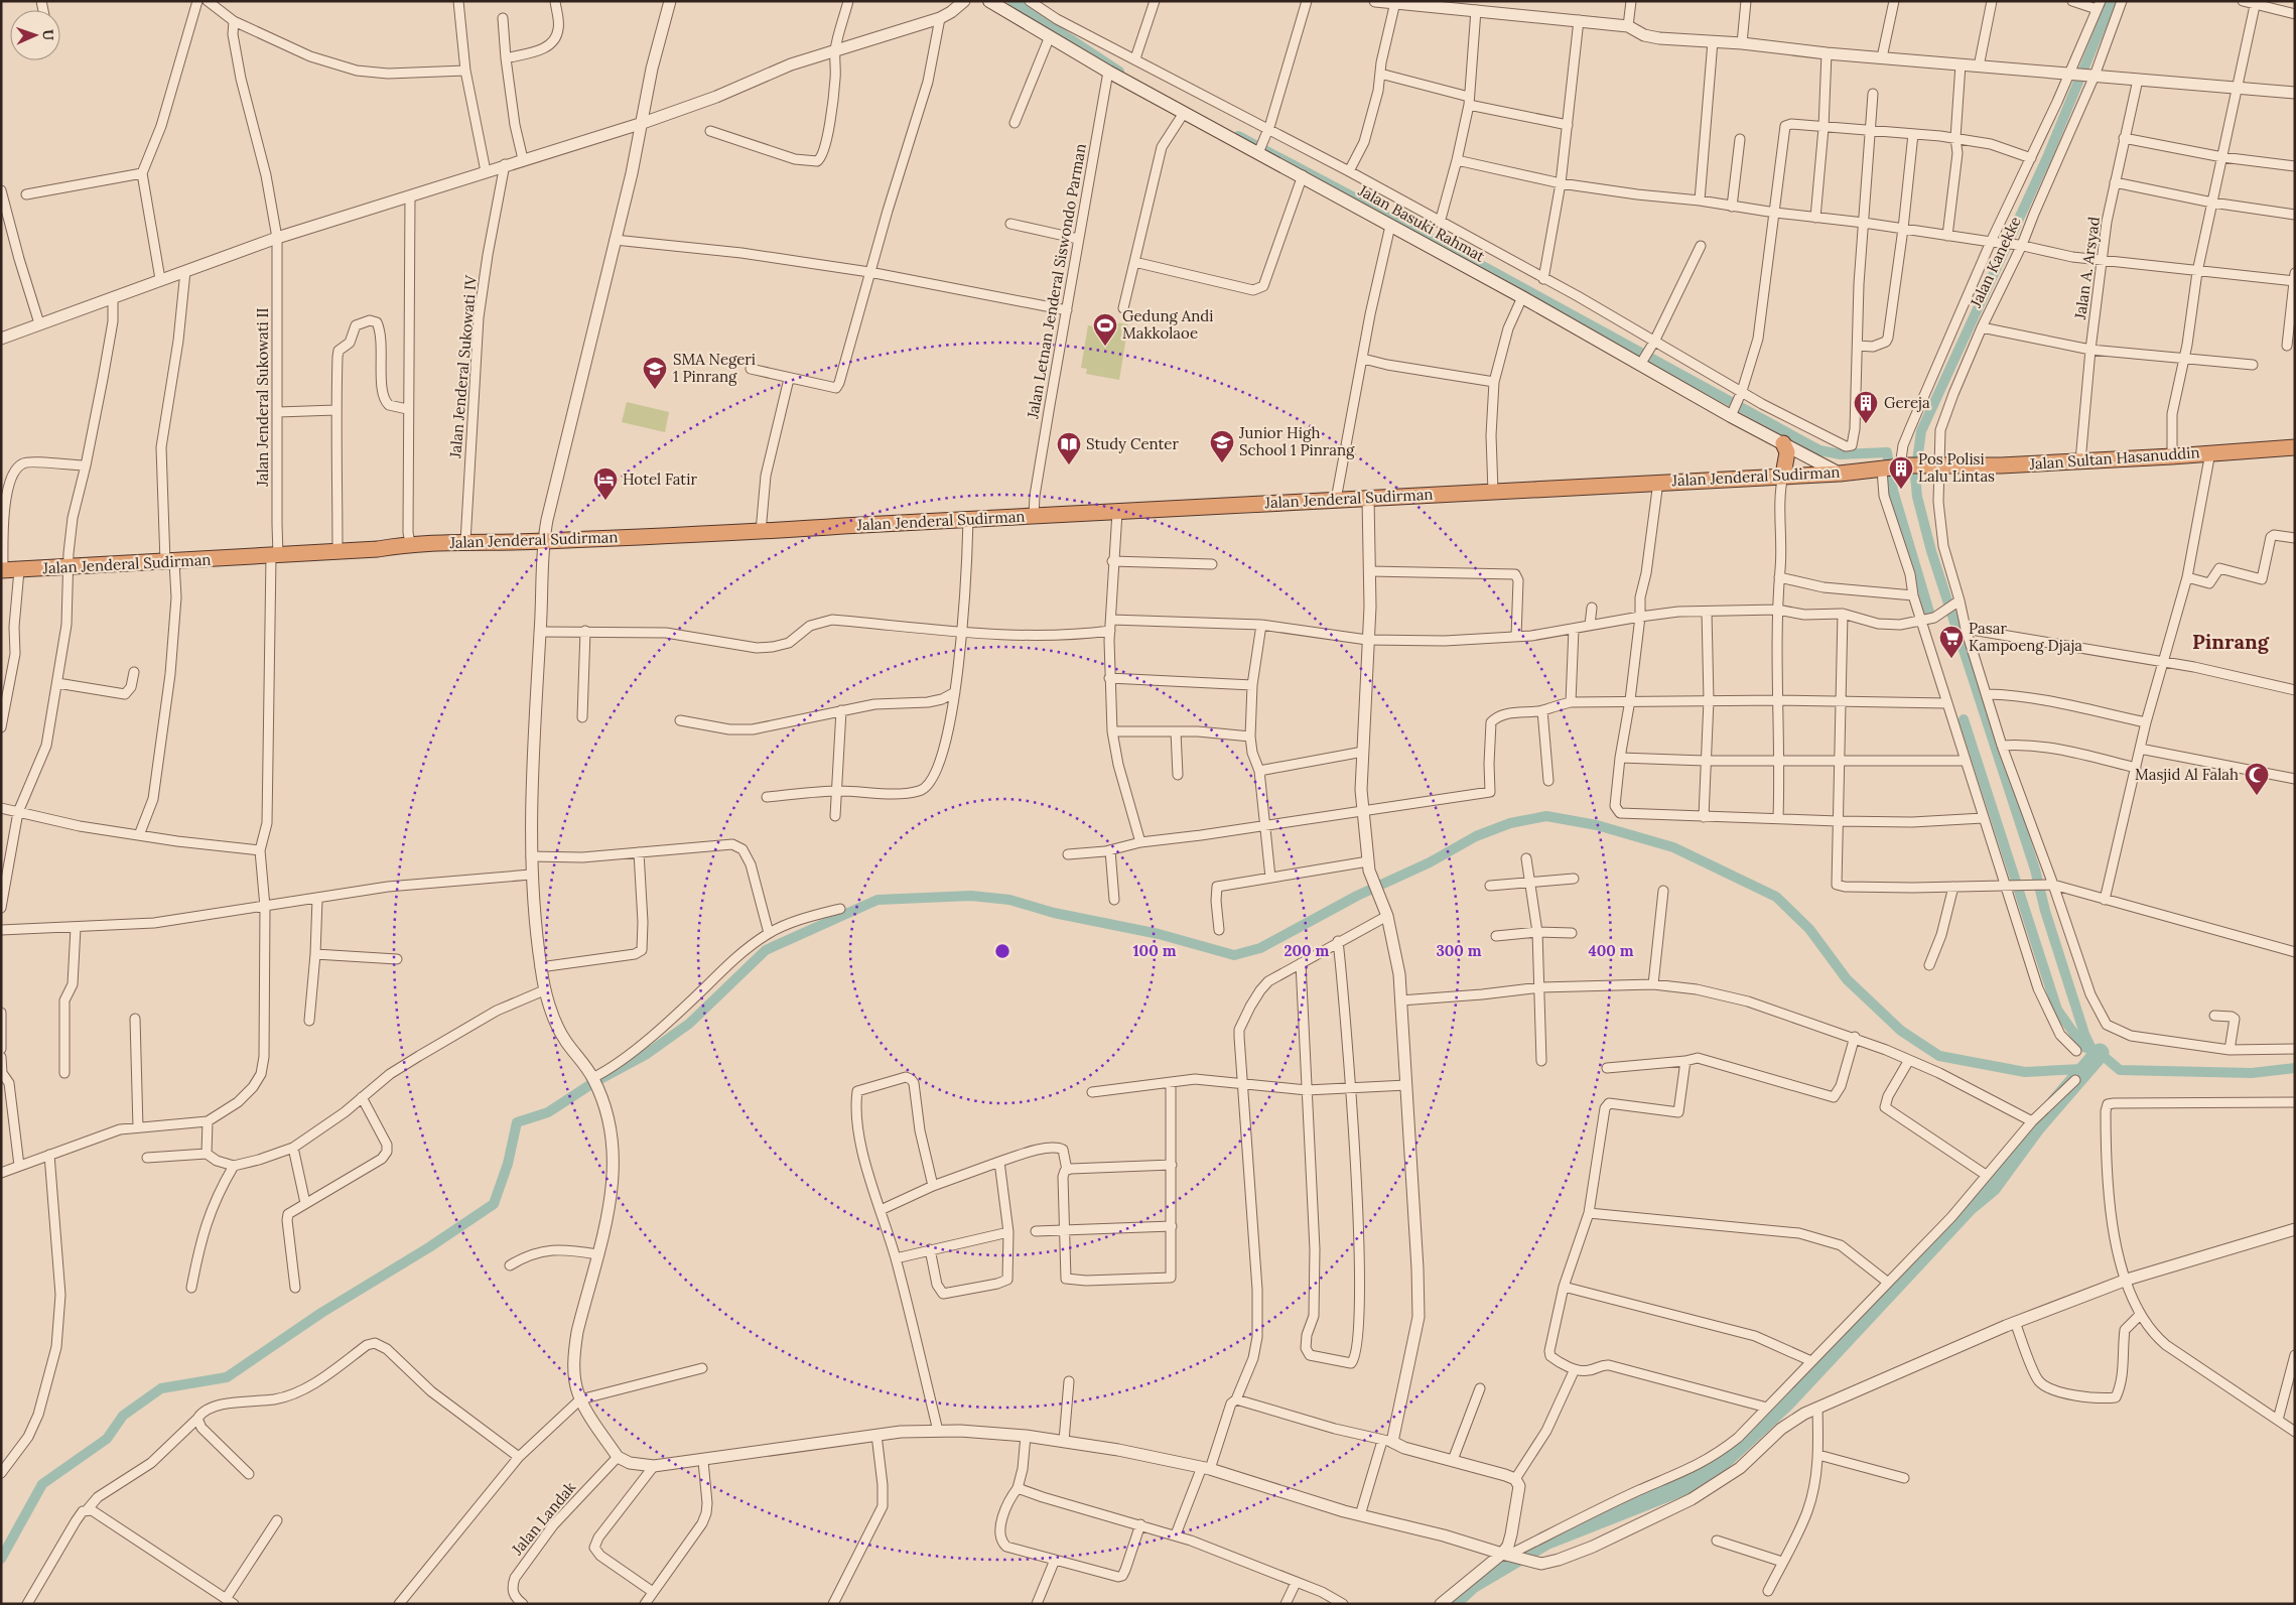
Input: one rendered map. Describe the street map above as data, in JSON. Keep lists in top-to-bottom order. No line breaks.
{"streets":{"highway":["Jalan Sultan Hasanuddin","Jalan Jenderal Sudirman"],"main road":["Jalan Basuki Rahmat"],"street":["Jalan Kanekke","Jalan A. Arsyad","Jalan Letnan Jenderal Siswondo Parman","Jalan Jenderal Sukowati IV","Jalan Jenderal Sukowati II","Jalan Landak"]},"crossings":[["Jalan Basuki Rahmat","Jalan Letnan Jenderal Siswondo Parman"],["Jalan Basuki Rahmat","Jalan Jenderal Sudirman"],["Jalan Kanekke","Jalan Sultan Hasanuddin"],["Jalan A. Arsyad","Jalan Sultan Hasanuddin"],["Jalan Letnan Jenderal Siswondo Parman","Jalan Jenderal Sudirman"],["Jalan Jenderal Sukowati IV","Jalan Jenderal Sudirman"],["Jalan Jenderal Sukowati II","Jalan Jenderal Sudirman"],["Jalan Sultan Hasanuddin","Jalan Jenderal Sudirman"]],"districts":["Pinrang"],"places":{"sports":["Gedung Andi Makkolaoe"],"school or university":["SMA Negeri 1 Pinrang","Junior High School 1 Pinrang"],"building":["Gereja","Pos Polisi Lalu Lintas"],"library":["Study Center"],"hotel":["Hotel Fatir"],"supermarket":["Pasar Kampoeng Djaja"],"mosque":["Masjid Al Falah"]},"north":"right","rings":["100 m","200 m","300 m","400 m"]}
